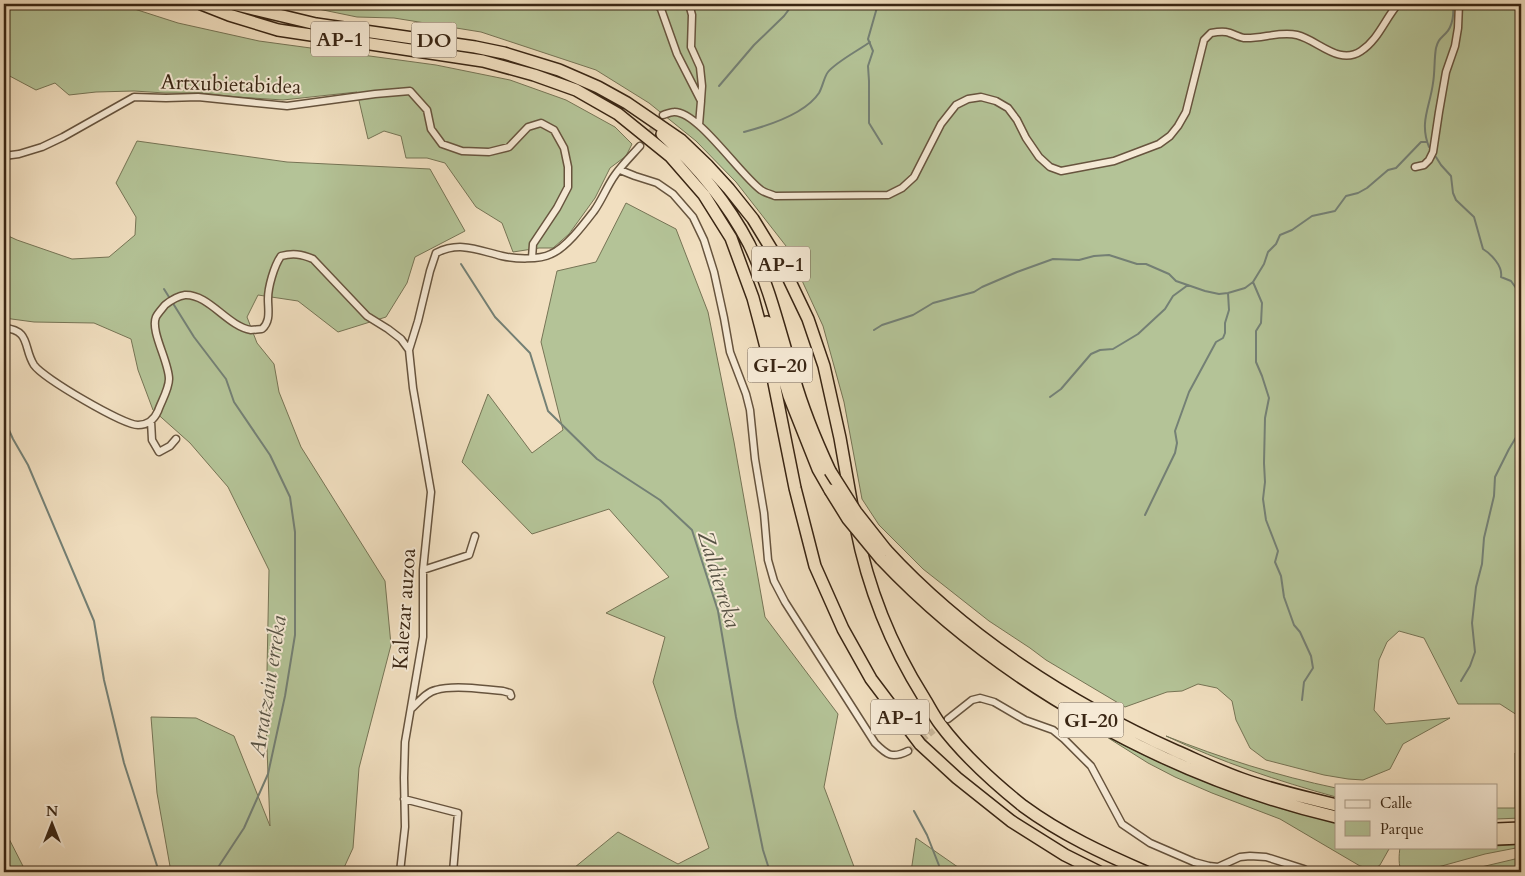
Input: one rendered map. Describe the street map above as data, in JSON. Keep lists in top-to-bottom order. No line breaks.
{"streets":{"highway":["AP-1","DO","GI-20"],"street":["Artxubietabidea","Kalezar auzoa"]},"crossings":[["AP-1","DO"],["AP-1","GI-20"],["DO","GI-20"],["Artxubietabidea","Kalezar auzoa"]],"water":["Zaldierreka","Arratzain erreka"],"legend":["Calle","Parque"],"north":"top"}
